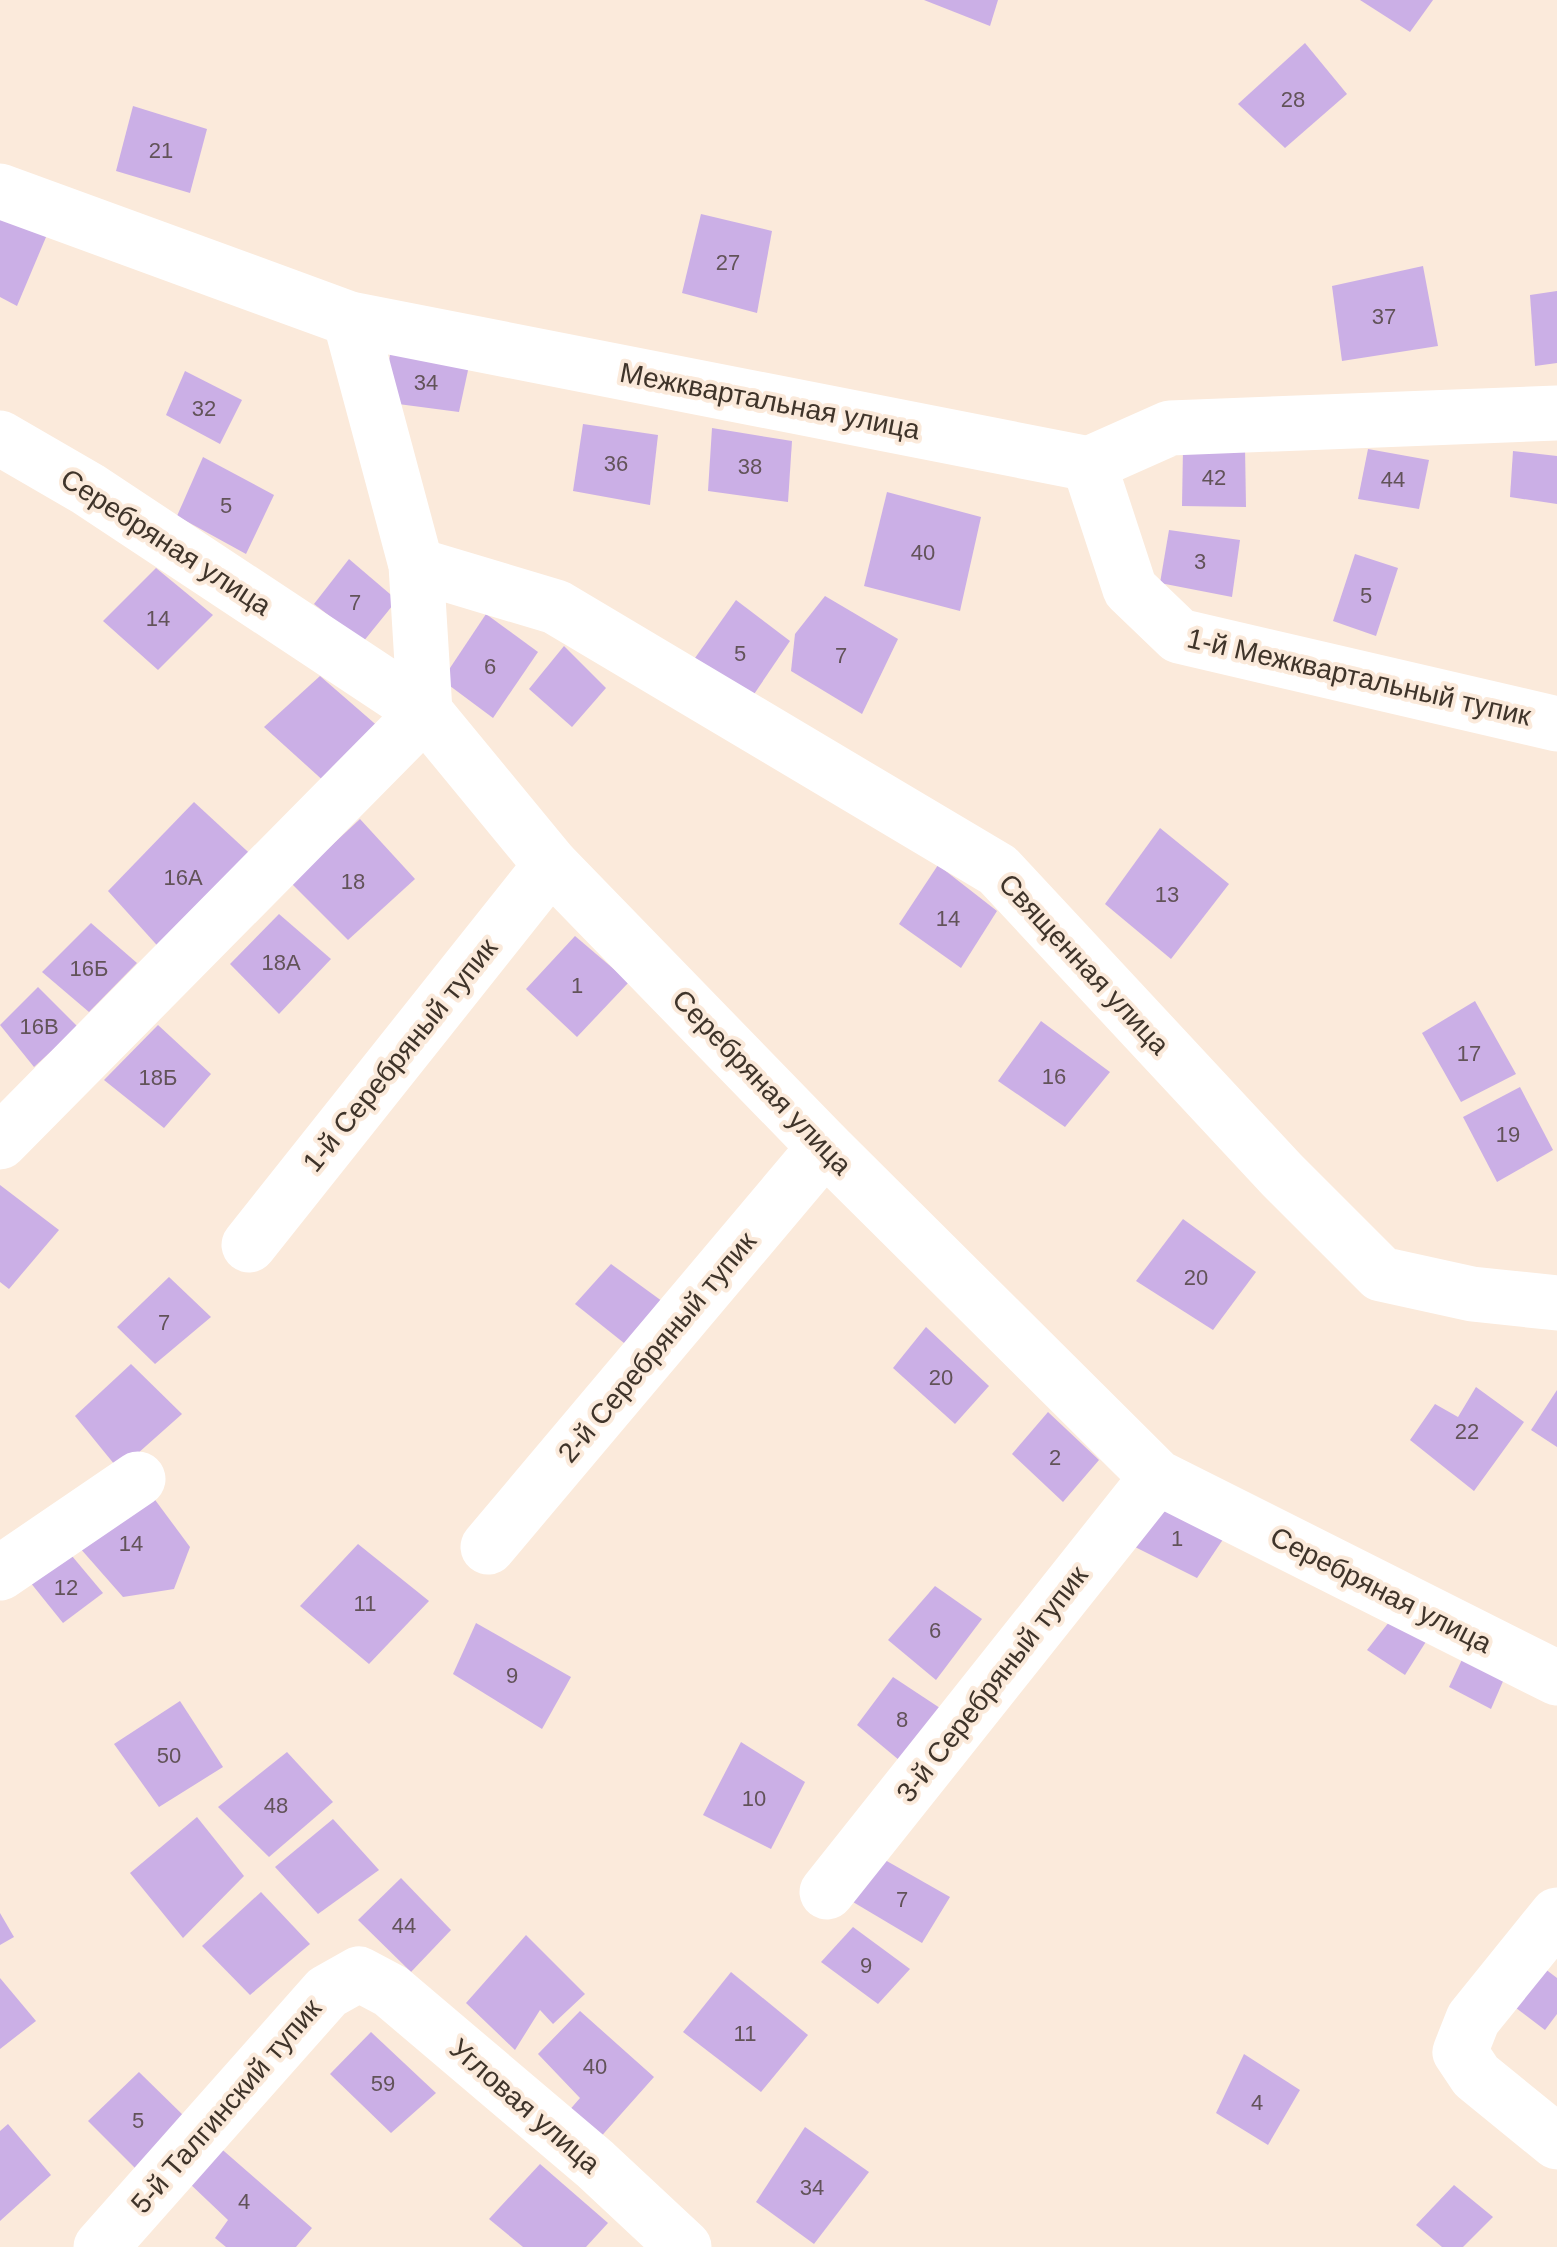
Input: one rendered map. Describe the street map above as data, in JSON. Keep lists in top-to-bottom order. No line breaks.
{"streets":{"street":["Межквартальная улица","Серебряная улица","1-й Межквартальный тупик","Священная улица","1-й Серебряный тупик","2-й Серебряный тупик","3-й Серебряный тупик","5-й Талгинский тупик","Угловая улица"]},"crossings":[["Межквартальная улица","1-й Межквартальный тупик"],["Серебряная улица","1-й Серебряный тупик"],["Серебряная улица","2-й Серебряный тупик"],["Серебряная улица","3-й Серебряный тупик"],["5-й Талгинский тупик","Угловая улица"]],"house_numbers":["28","21","27","37","34","32","36","38","42","44","5","40","3","5","7","14","5","7","6","16А","18","13","14","18А","16Б","1","16В","17","16","18Б","19","20","7","20","22","2","1","14","12","11","6","9","8","50","10","48","7","44","9","11","40","59","4","5","34","4"]}
